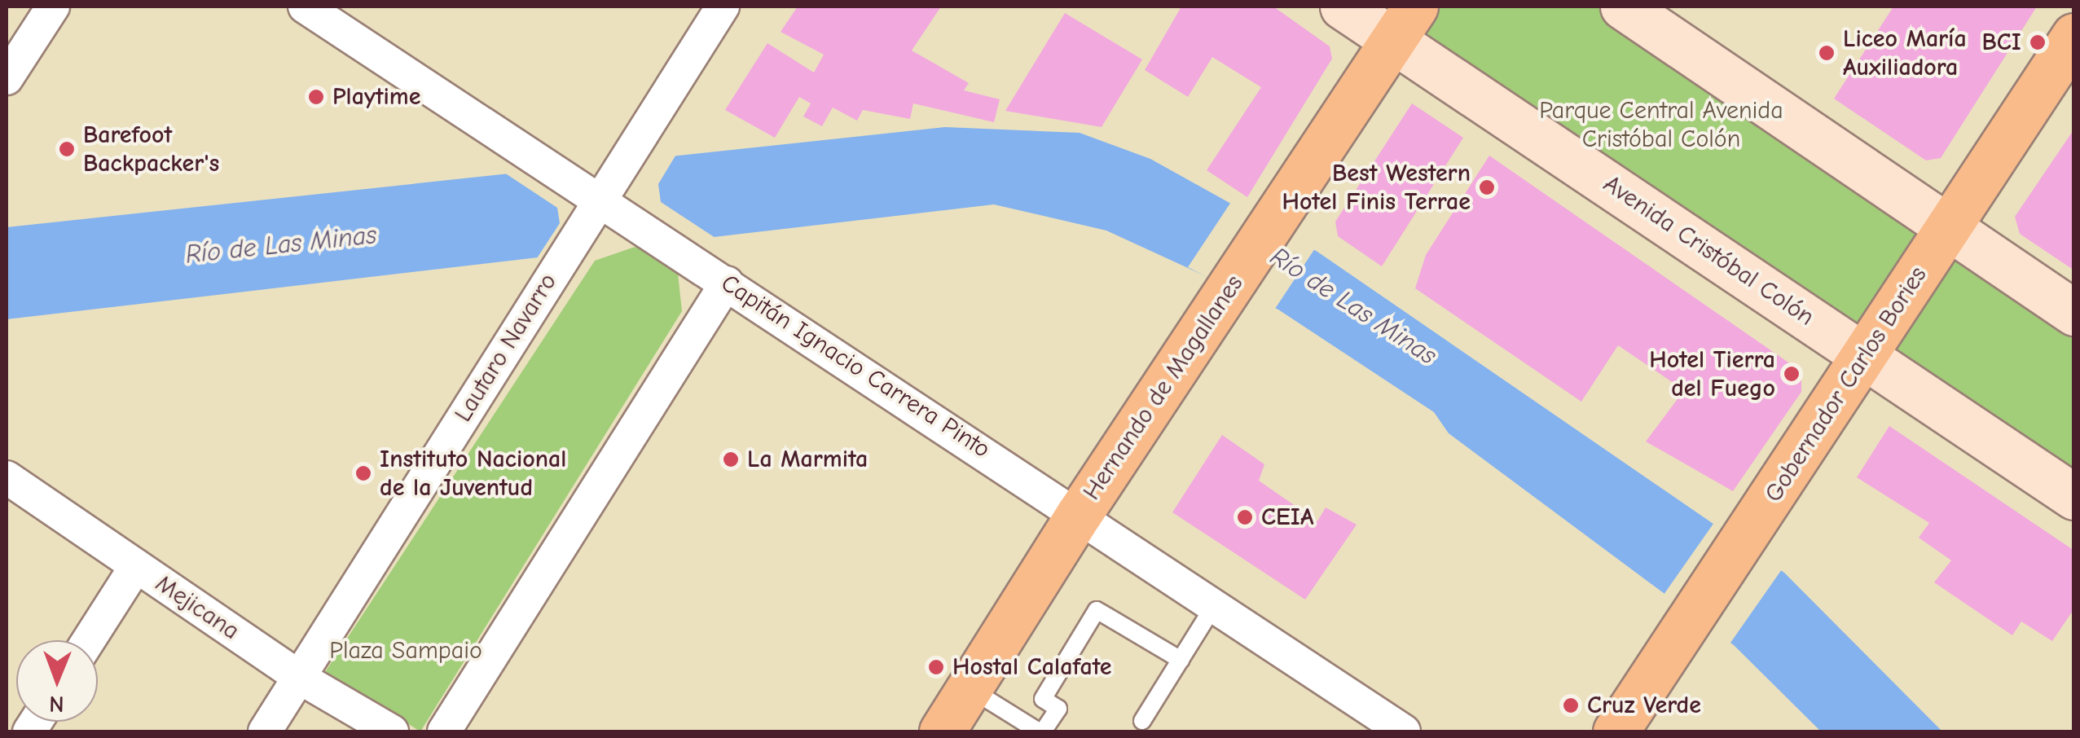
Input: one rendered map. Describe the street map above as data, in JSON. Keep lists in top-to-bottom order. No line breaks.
{"streets":{"main road":["Avenida Cristóbal Colón","Gobernador Carlos Bories","Hernando de Magallanes"],"street":["Lautaro Navarro","Capitán Ignacio Carrera Pinto","Mejicana"]},"crossings":[["Avenida Cristóbal Colón","Gobernador Carlos Bories"],["Avenida Cristóbal Colón","Hernando de Magallanes"],["Lautaro Navarro","Capitán Ignacio Carrera Pinto"],["Lautaro Navarro","Mejicana"],["Capitán Ignacio Carrera Pinto","Hernando de Magallanes"]],"water":["Río de Las Minas"],"parks":["Parque Central Avenida Cristóbal Colón","Plaza Sampaio"],"places":["BCI","Liceo María Auxiliadora","Playtime","Barefoot Backpacker's","Best Western Hotel Finis Terrae","Hotel Tierra del Fuego","La Marmita","Instituto Nacional de la Juventud","CEIA","Hostal Calafate","Cruz Verde"],"north":"bottom"}
